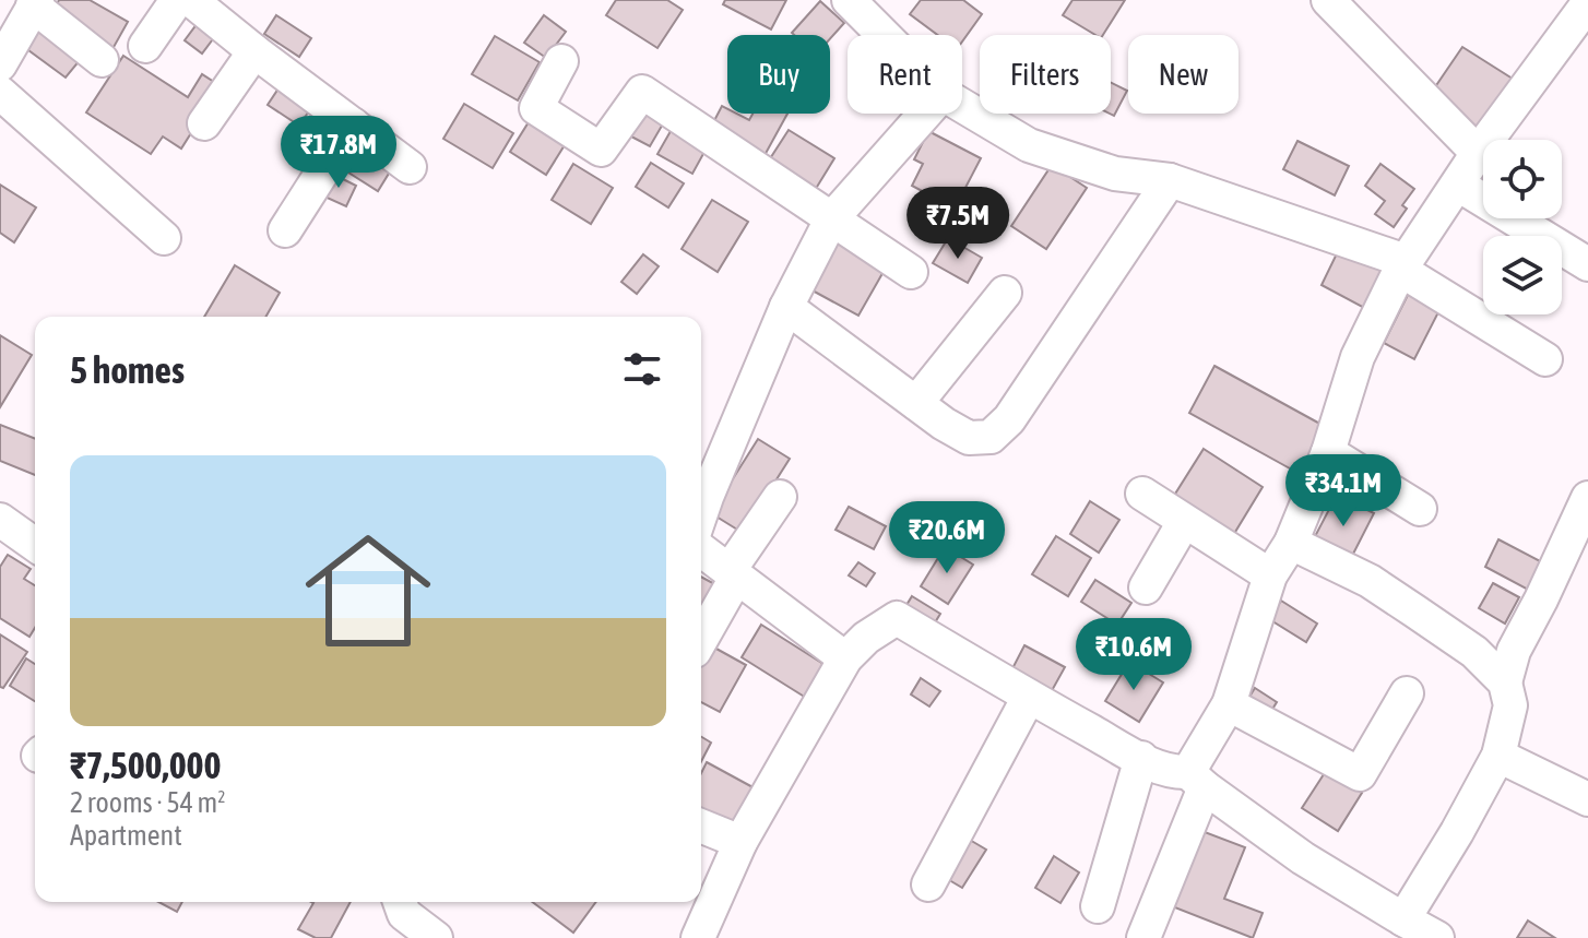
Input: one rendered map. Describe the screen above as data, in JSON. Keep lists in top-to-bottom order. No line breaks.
{"page":{"chip":["Buy","Rent","Filters","New"],"price":["₹17.8M","₹7.5M","₹34.1M","₹20.6M","₹10.6M"],"heading":"5 homes","list":[{"name":"₹7,500,000","note":"2 rooms · 54 m² · Apartment"}]}}
